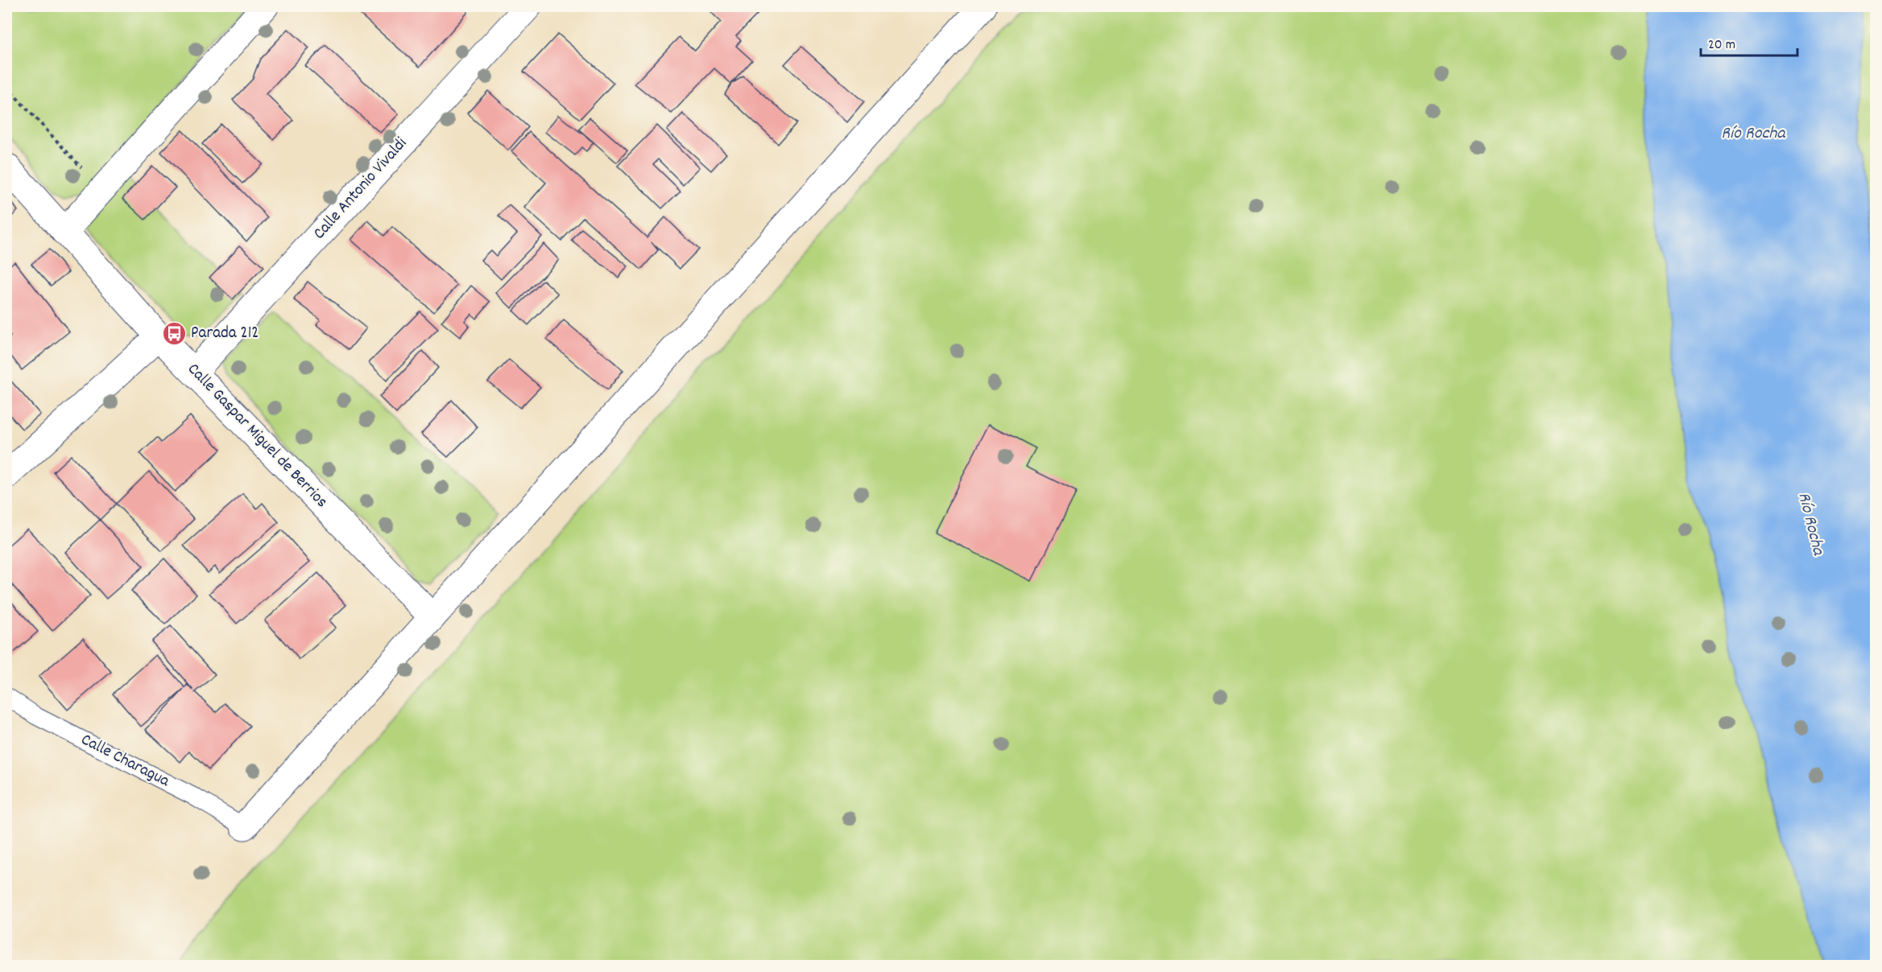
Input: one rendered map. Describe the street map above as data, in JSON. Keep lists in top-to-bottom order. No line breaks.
{"streets":{"street":["Calle Antonio Vivaldi","Calle Gaspar Miguel de Berrios"],"lane":["Calle Charagua"]},"crossings":[["Calle Antonio Vivaldi","Calle Gaspar Miguel de Berrios"]],"water":["Río Rocha"],"places":{"bus stop":["Parada 212"]},"scale_bar":"20 m"}
